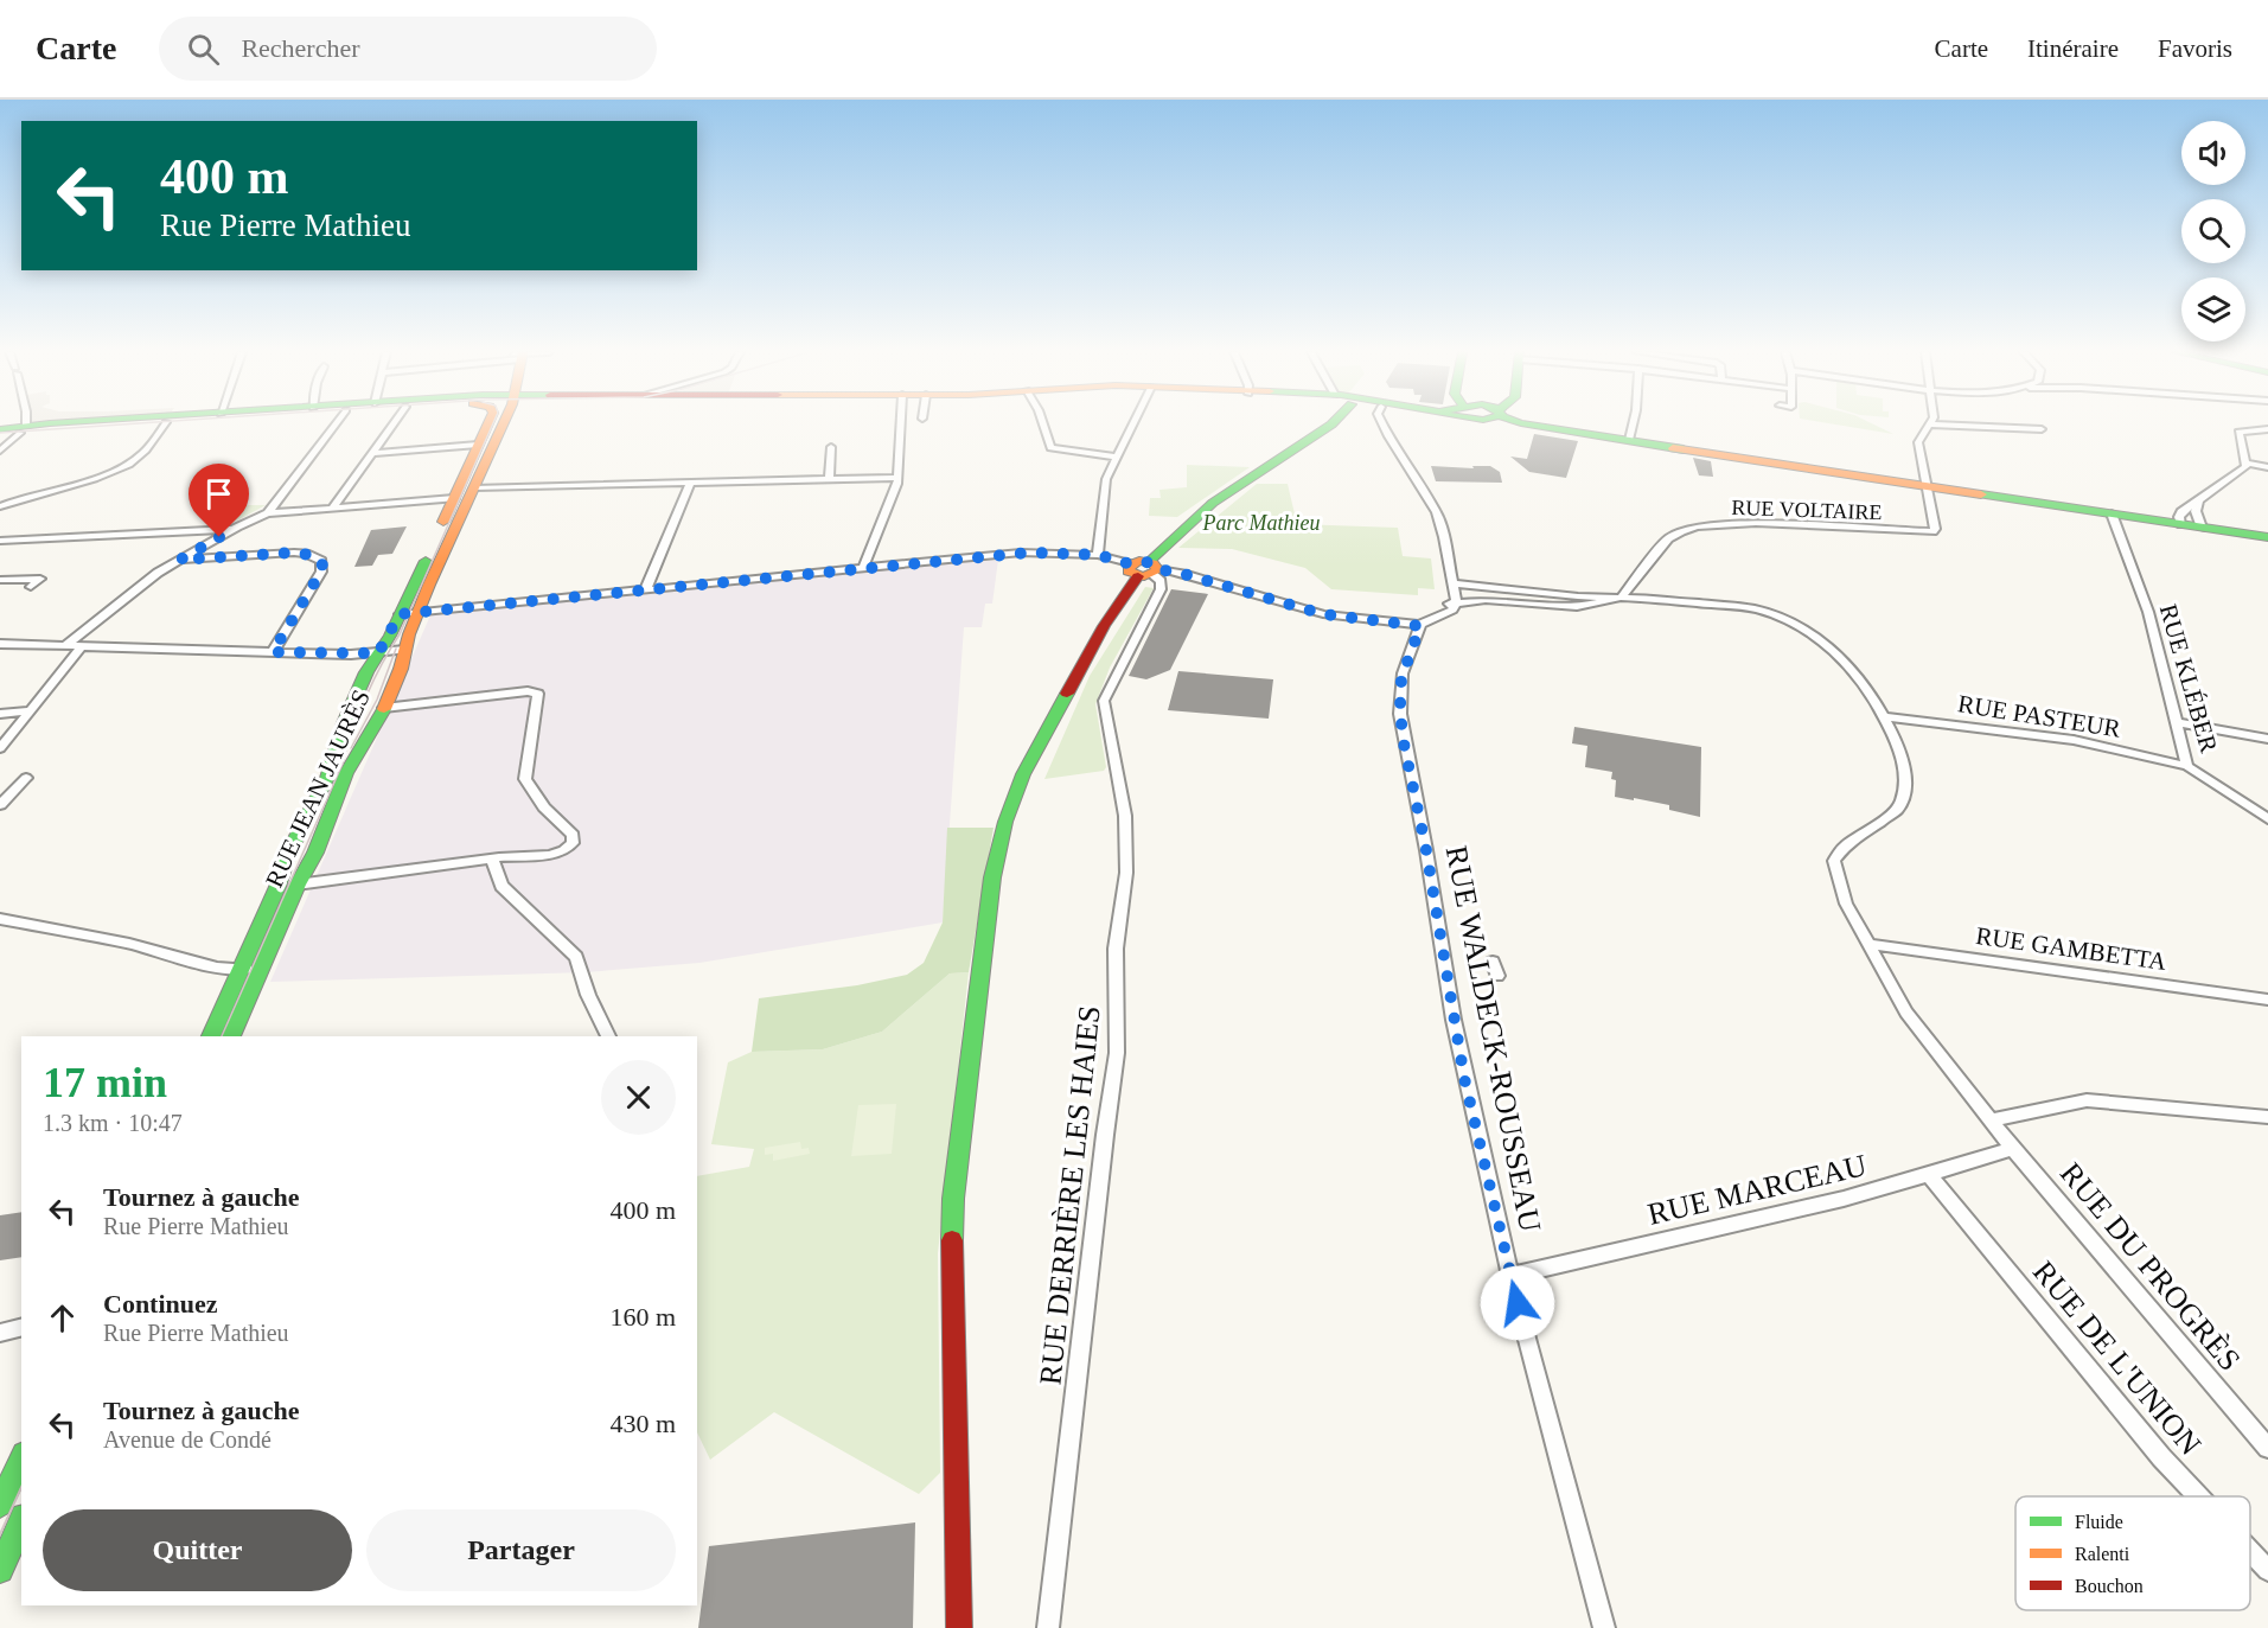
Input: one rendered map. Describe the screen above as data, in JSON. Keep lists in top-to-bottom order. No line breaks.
{"streets":{"main road":["RUE JEAN JAURÈS"],"street":["RUE VOLTAIRE","RUE KLÉBER","RUE PASTEUR","RUE GAMBETTA","RUE WALDECK-ROUSSEAU","RUE MARCEAU","RUE DERRIÈRE LES HAIES","RUE DU PROGRÈS","RUE DE L'UNION"]},"crossings":[["RUE KLÉBER","RUE PASTEUR"],["RUE PASTEUR","RUE DU PROGRÈS"],["RUE GAMBETTA","RUE DU PROGRÈS"],["RUE WALDECK-ROUSSEAU","RUE MARCEAU"],["RUE MARCEAU","RUE DU PROGRÈS"],["RUE MARCEAU","RUE DE L'UNION"]],"parks":["Parc Mathieu"],"legend":["Fluide","Ralenti","Bouchon"],"page":{"header":"Carte","search":"Rechercher","nav":["Carte","Itinéraire","Favoris"],"turn":["400 m","Rue Pierre Mathieu"],"heading":["17 min","1.3 km · 10:47"],"list":[{"name":"Tournez à gauche","note":"Rue Pierre Mathieu","value":"400 m"},{"name":"Continuez","note":"Rue Pierre Mathieu","value":"160 m"},{"name":"Tournez à gauche","note":"Avenue de Condé","value":"430 m"}],"buttons":["Quitter","Partager"]}}
